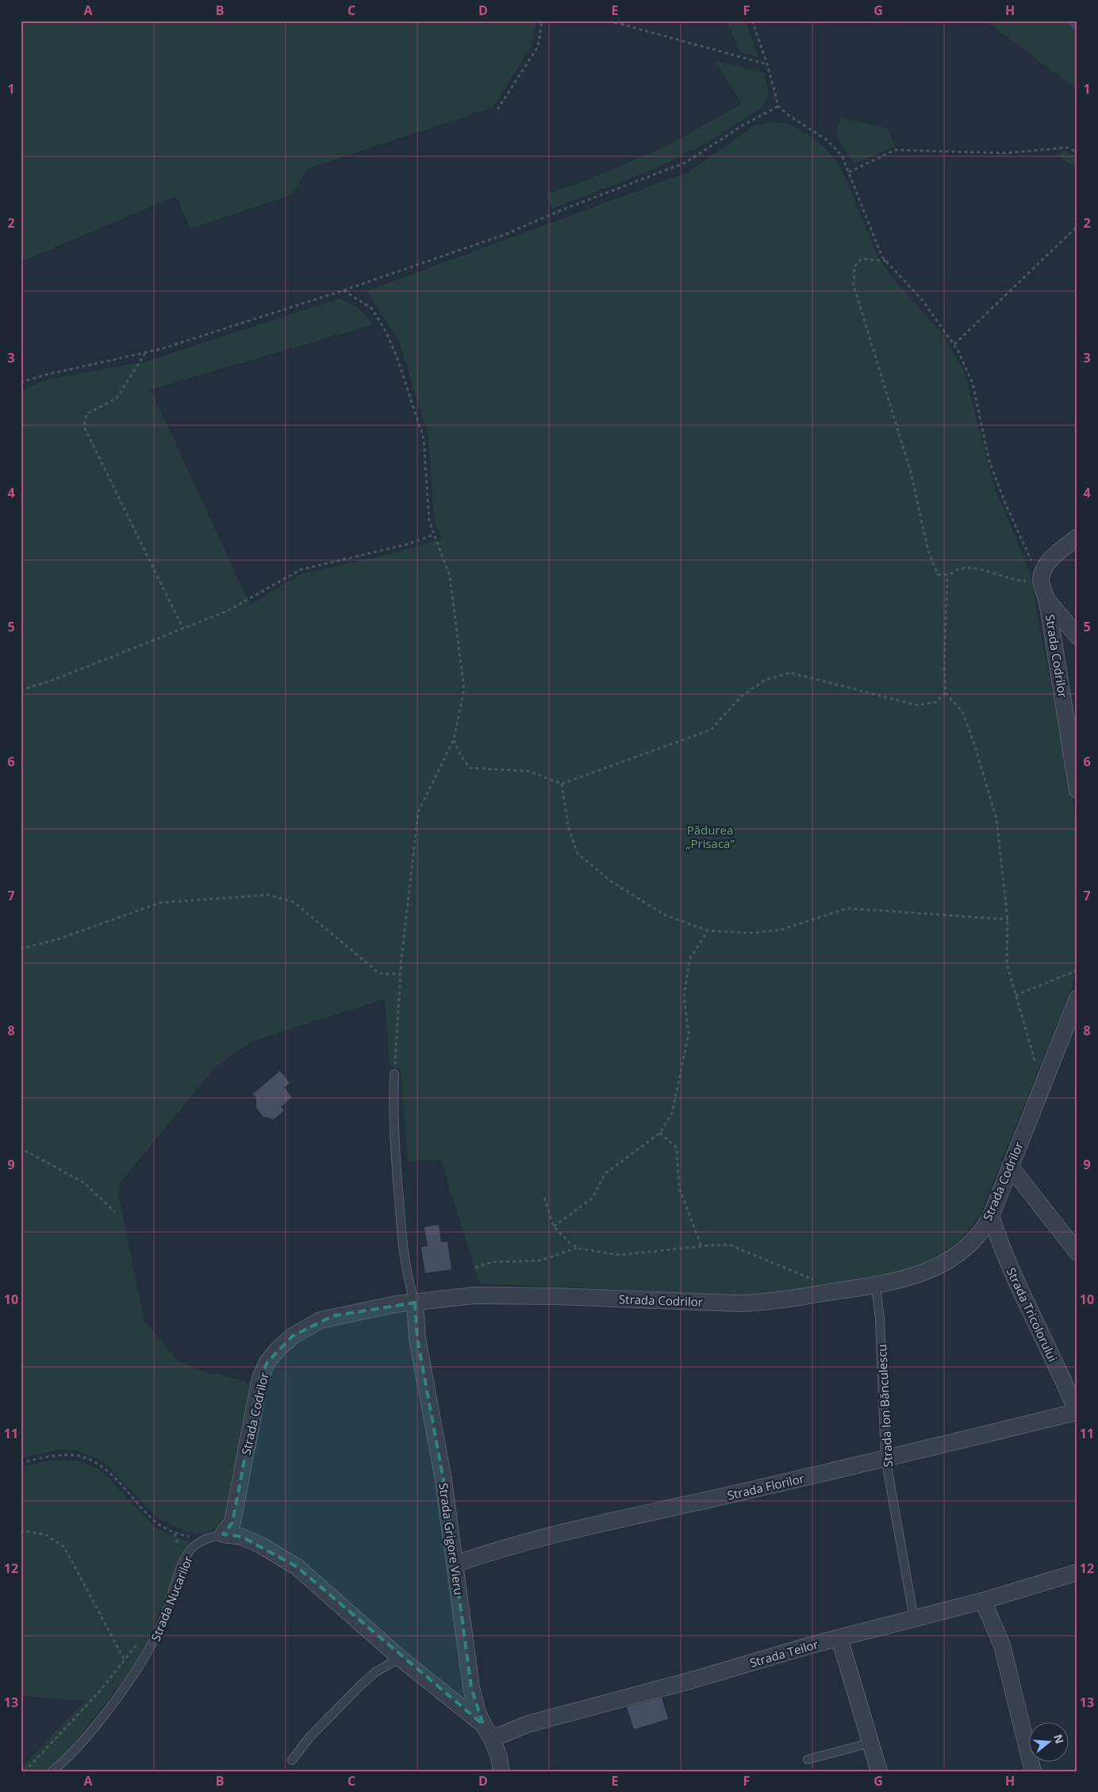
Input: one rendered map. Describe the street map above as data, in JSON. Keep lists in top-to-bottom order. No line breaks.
{"streets":{"street":["Strada Codrilor","Strada Tricolorului","Strada Florilor","Strada Grigore Vieru","Strada Nucarilor","Strada Teilor"],"lane":["Strada Ion Bănculescu"]},"crossings":[["Strada Codrilor","Strada Tricolorului"],["Strada Codrilor","Strada Ion Bănculescu"],["Strada Codrilor","Strada Grigore Vieru"],["Strada Codrilor","Strada Nucarilor"],["Strada Tricolorului","Strada Florilor"],["Strada Ion Bănculescu","Strada Florilor"],["Strada Ion Bănculescu","Strada Teilor"],["Strada Florilor","Strada Grigore Vieru"],["Strada Grigore Vieru","Strada Nucarilor"],["Strada Grigore Vieru","Strada Teilor"]],"parks":["Pădurea „Prisaca”"],"north":"right","grid":{"columns":["A","B","C","D","E","F","G","H"],"rows":["1","2","3","4","5","6","7","8","9","10","11","12","13"]}}
